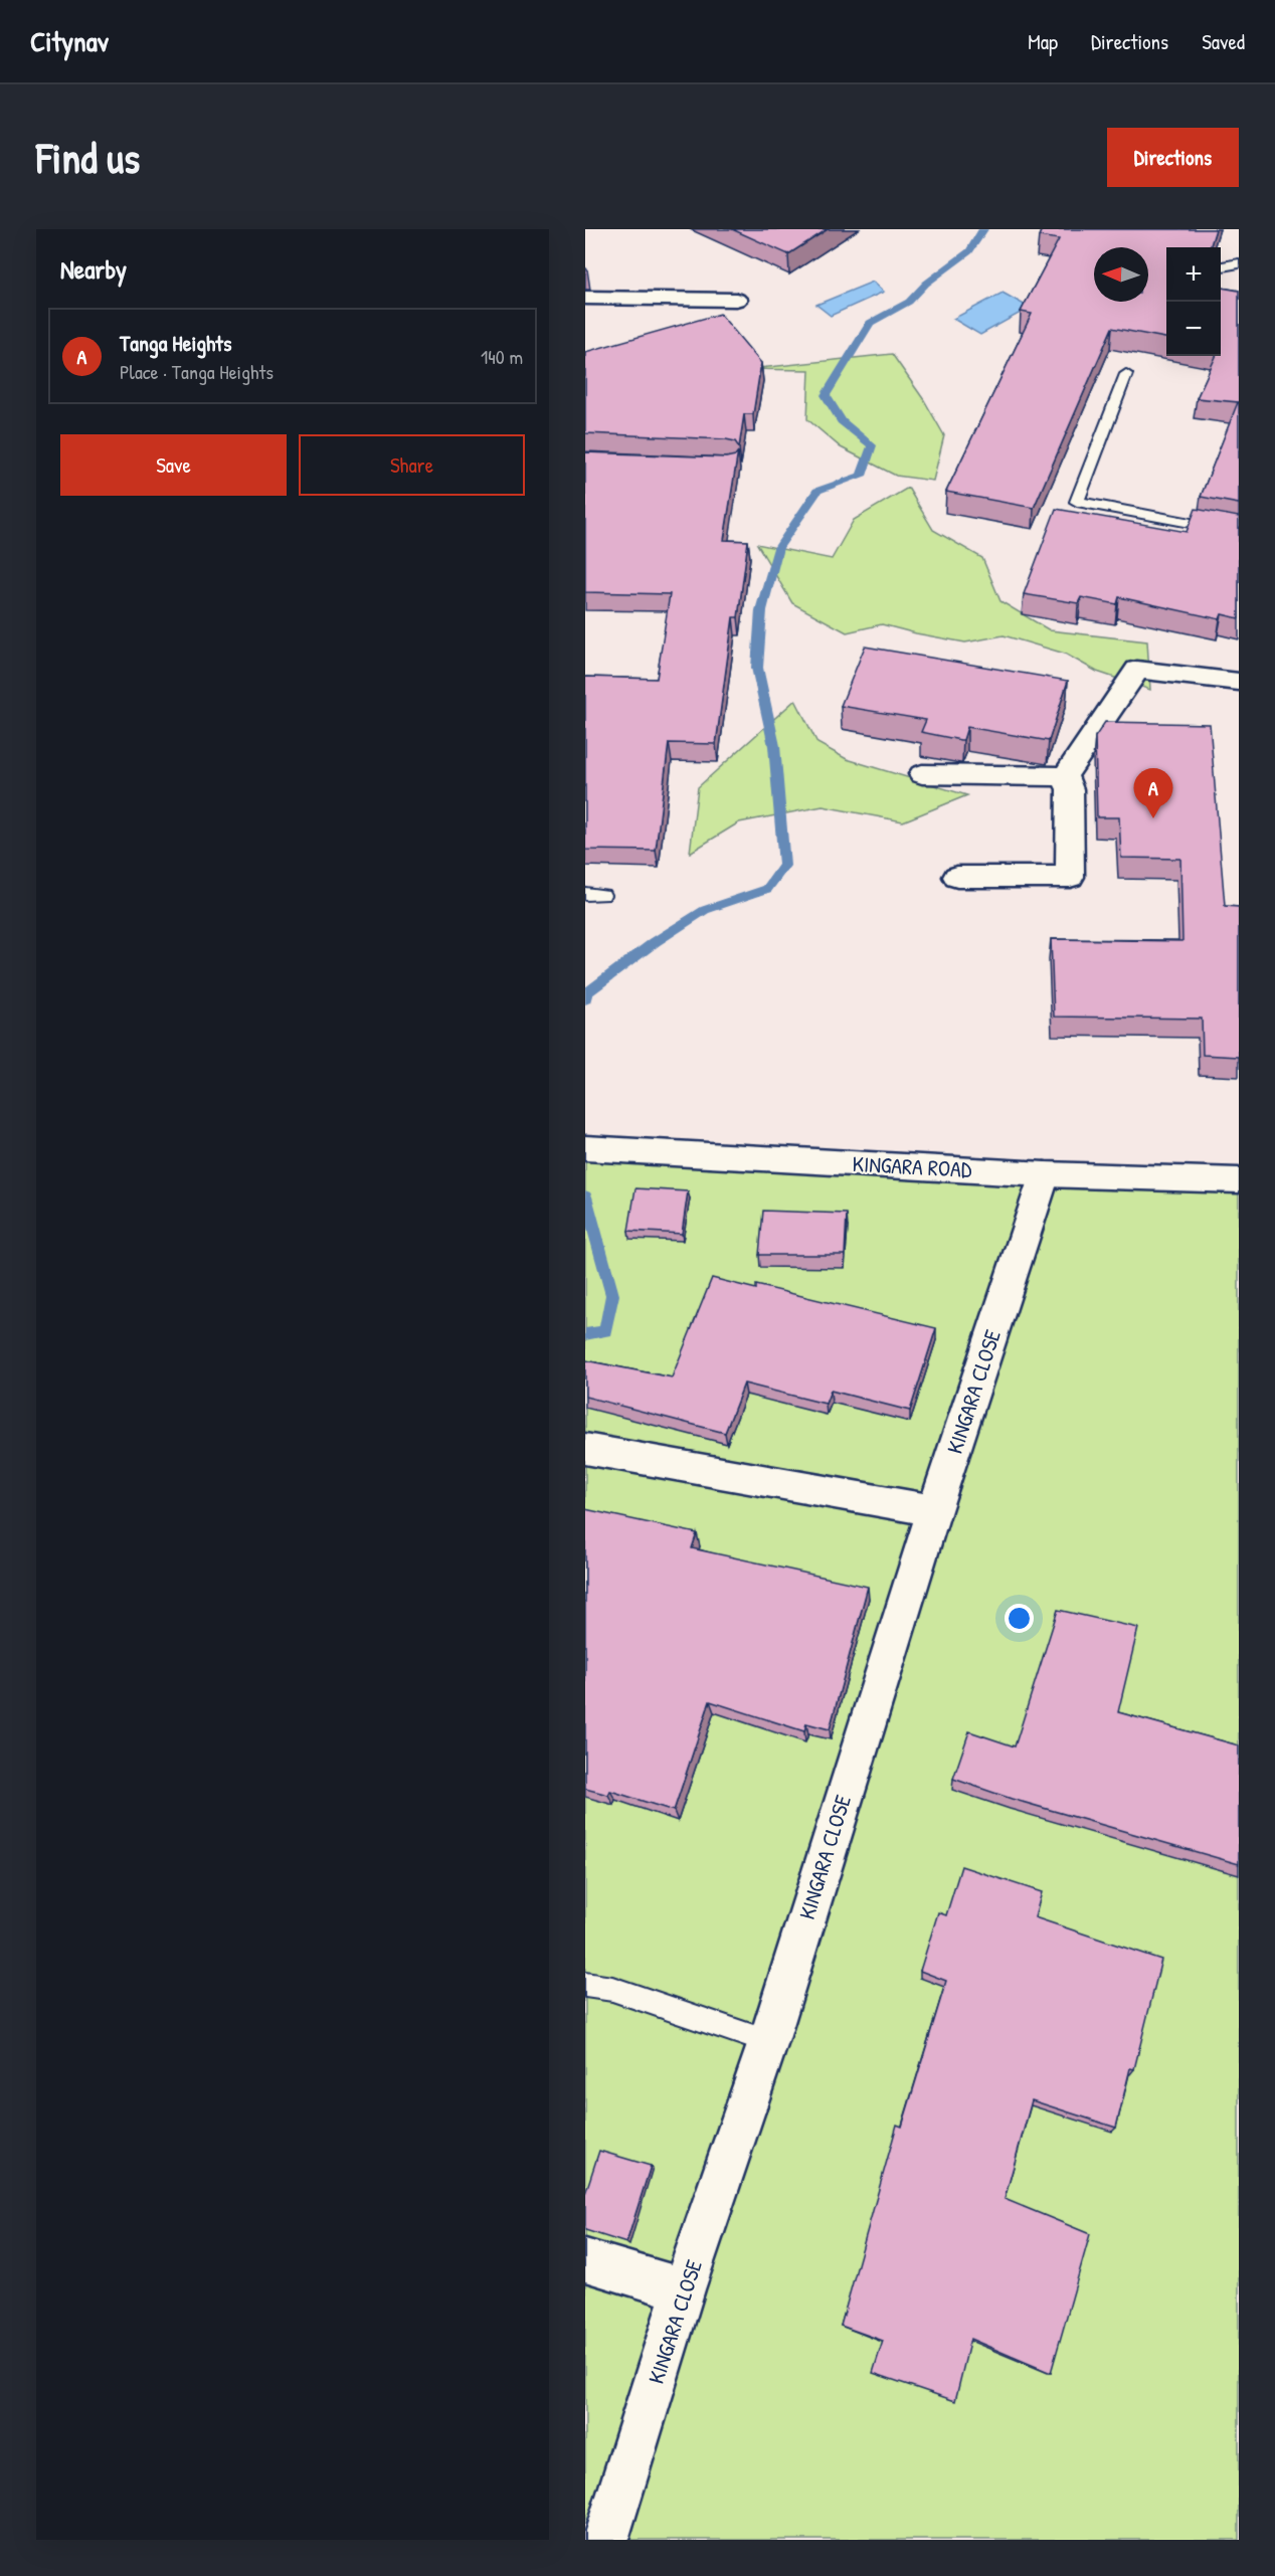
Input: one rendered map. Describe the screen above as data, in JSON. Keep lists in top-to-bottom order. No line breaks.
{"streets":{"street":["KINGARA ROAD","KINGARA CLOSE"]},"crossings":[["KINGARA ROAD","KINGARA CLOSE"]],"north":"left","page":{"header":"Citynav","nav":["Map","Directions","Saved"],"buttons":["Directions",["Save","Share"]],"title":"Find us","heading":"Nearby","map_buttons":["+","−"],"list":[{"mark":"A","name":"Tanga Heights","note":"Place · Tanga Heights","value":"140 m"}],"pins":"A"}}
